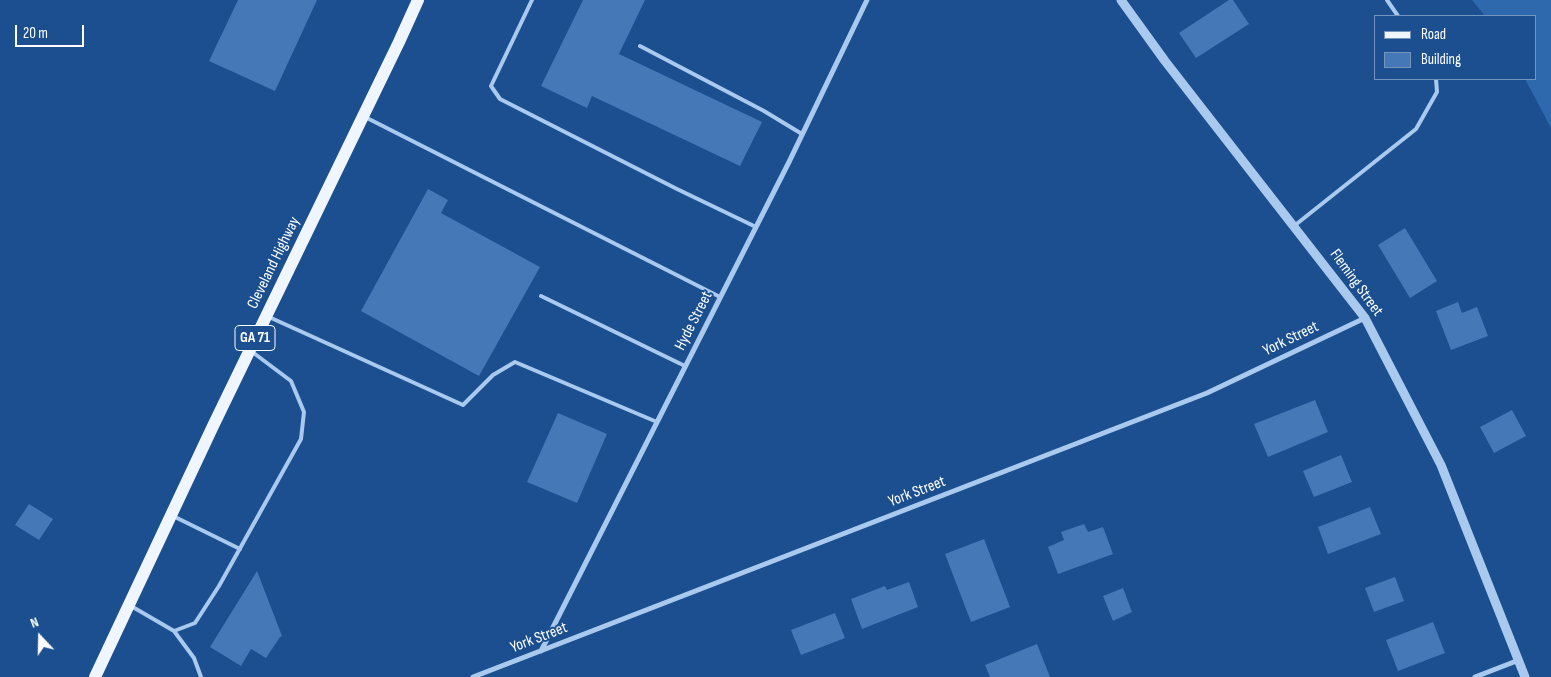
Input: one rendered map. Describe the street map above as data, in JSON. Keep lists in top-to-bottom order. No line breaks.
{"streets":{"main road":["Cleveland Highway","GA 71"],"street":["Fleming Street","Hyde Street","York Street"]},"crossings":[["Fleming Street","York Street"],["Hyde Street","York Street"]],"legend":["Road","Building"],"scale_bar":"20 m","north":"top"}
